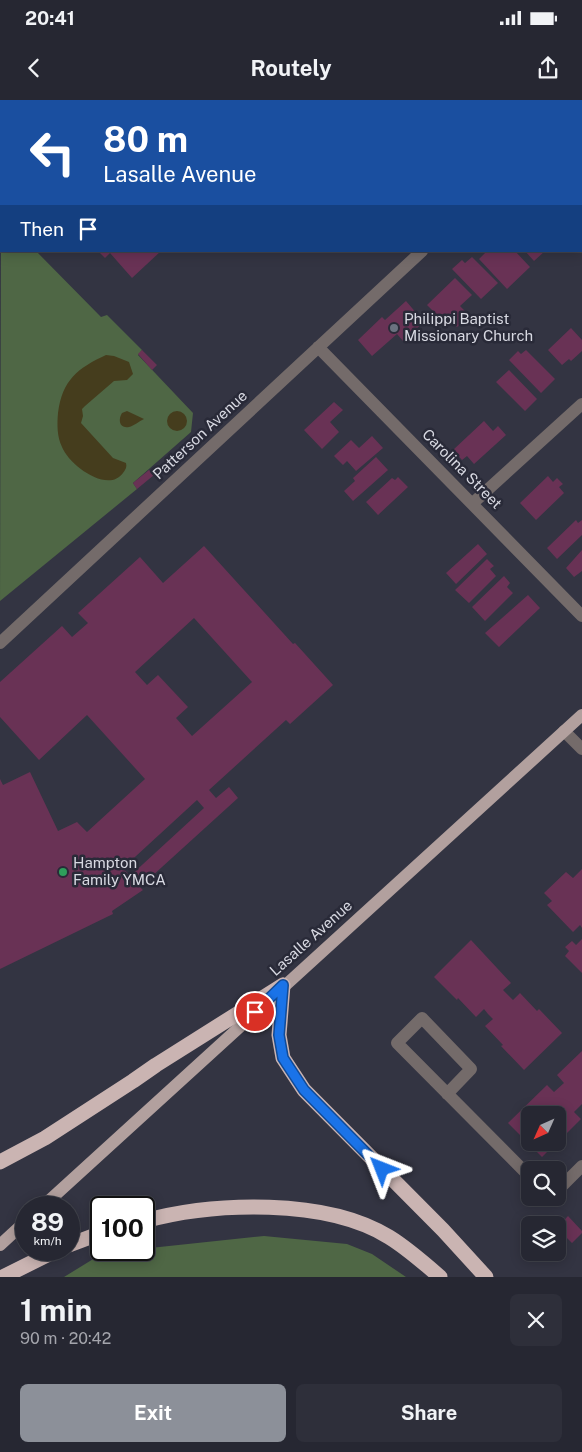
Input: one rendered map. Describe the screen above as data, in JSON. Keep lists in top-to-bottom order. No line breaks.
{"streets":{"main road":["Lasalle Avenue"],"street":["Patterson Avenue","Carolina Street"]},"crossings":[["Patterson Avenue","Carolina Street"]],"places":["Philippi Baptist Missionary Church","Hampton Family YMCA"],"north":"bottom left","page":{"status":"20:41","header":"Routely","turn":["80 m","Lasalle Avenue"],"then":"Then","speed":"89 km/h","limit":"100","heading":["1 min","90 m · 20:42"],"buttons":["Exit","Share"]}}
